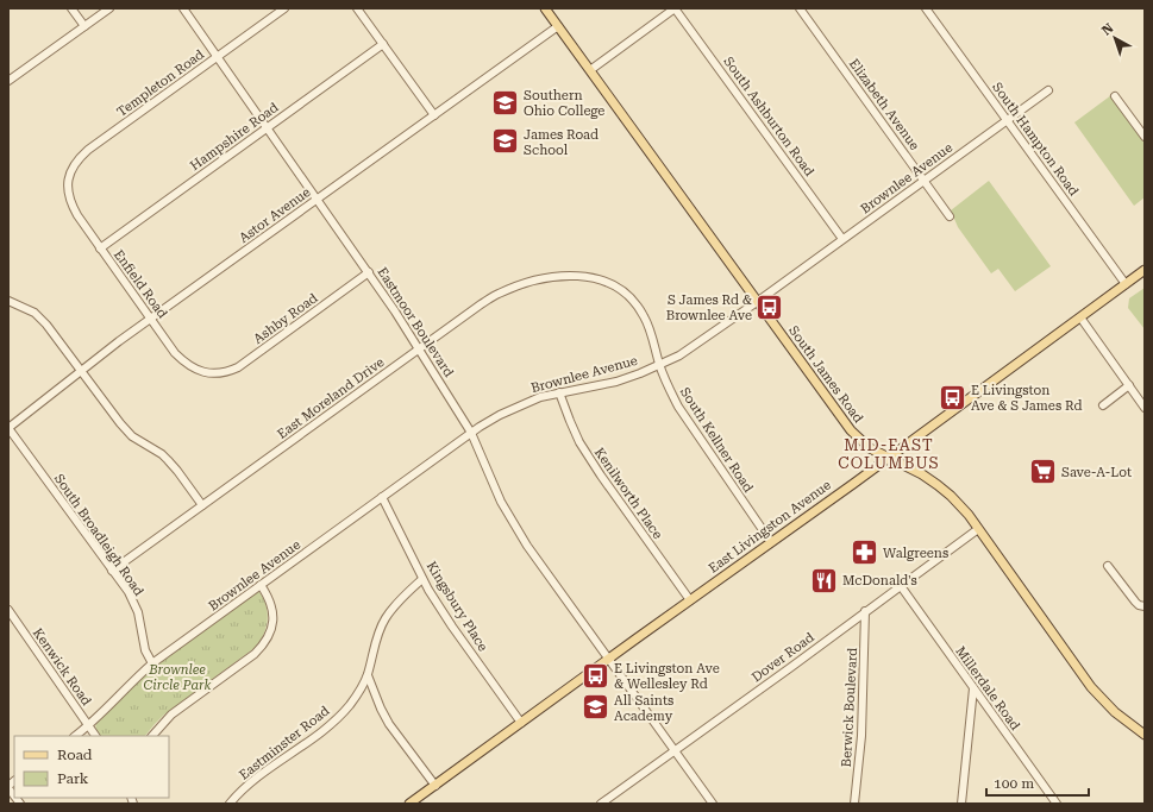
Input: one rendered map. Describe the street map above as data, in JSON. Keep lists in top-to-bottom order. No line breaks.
{"streets":{"main road":["South James Road","East Livingston Avenue"],"street":["Templeton Road","Elizabeth Avenue","South Ashburton Road","Hampshire Road","South Hampton Road","Brownlee Avenue","Astor Avenue","Enfield Road","Ashby Road","Eastmoor Boulevard","East Moreland Drive","South Kellner Road","Kenilworth Place","South Broadleigh Road","Kingsbury Place","Dover Road","Kenwick Road","Millerdale Road","Berwick Boulevard","Eastminster Road"]},"crossings":[["Templeton Road","Enfield Road"],["Templeton Road","Eastmoor Boulevard"],["Elizabeth Avenue","Brownlee Avenue"],["South Ashburton Road","Brownlee Avenue"],["Hampshire Road","Enfield Road"],["Hampshire Road","Eastmoor Boulevard"],["South Hampton Road","Brownlee Avenue"],["South Hampton Road","East Livingston Avenue"],["Brownlee Avenue","Eastmoor Boulevard"],["Brownlee Avenue","South James Road"],["Brownlee Avenue","South Kellner Road"],["Brownlee Avenue","Kenilworth Place"],["Brownlee Avenue","South Broadleigh Road"],["Brownlee Avenue","Kingsbury Place"],["Brownlee Avenue","Kenwick Road"],["Astor Avenue","Enfield Road"],["Astor Avenue","Eastmoor Boulevard"],["Astor Avenue","South James Road"],["Astor Avenue","South Broadleigh Road"],["Enfield Road","Ashby Road"],["Ashby Road","Eastmoor Boulevard"],["Eastmoor Boulevard","East Moreland Drive"],["Eastmoor Boulevard","East Livingston Avenue"],["Eastmoor Boulevard","Dover Road"],["South James Road","East Livingston Avenue"],["South James Road","Dover Road"],["East Moreland Drive","South Kellner Road"],["East Moreland Drive","South Broadleigh Road"],["South Kellner Road","East Livingston Avenue"],["Kenilworth Place","East Livingston Avenue"],["East Livingston Avenue","Kingsbury Place"],["Kingsbury Place","Eastminster Road"],["Dover Road","Millerdale Road"],["Dover Road","Berwick Boulevard"]],"districts":["MID-EAST COLUMBUS"],"parks":["Brownlee Circle Park"],"places":{"school or university":["Southern Ohio College","James Road School","All Saints Academy"],"bus stop":["S James Rd & Brownlee Ave","E Livingston Ave & S James Rd","E Livingston Ave & Wellesley Rd"],"supermarket":["Save-A-Lot"],"pharmacy":["Walgreens"],"restaurant":["McDonald's"]},"legend":["Road","Park"],"scale_bar":"100 m","north":"top left"}
